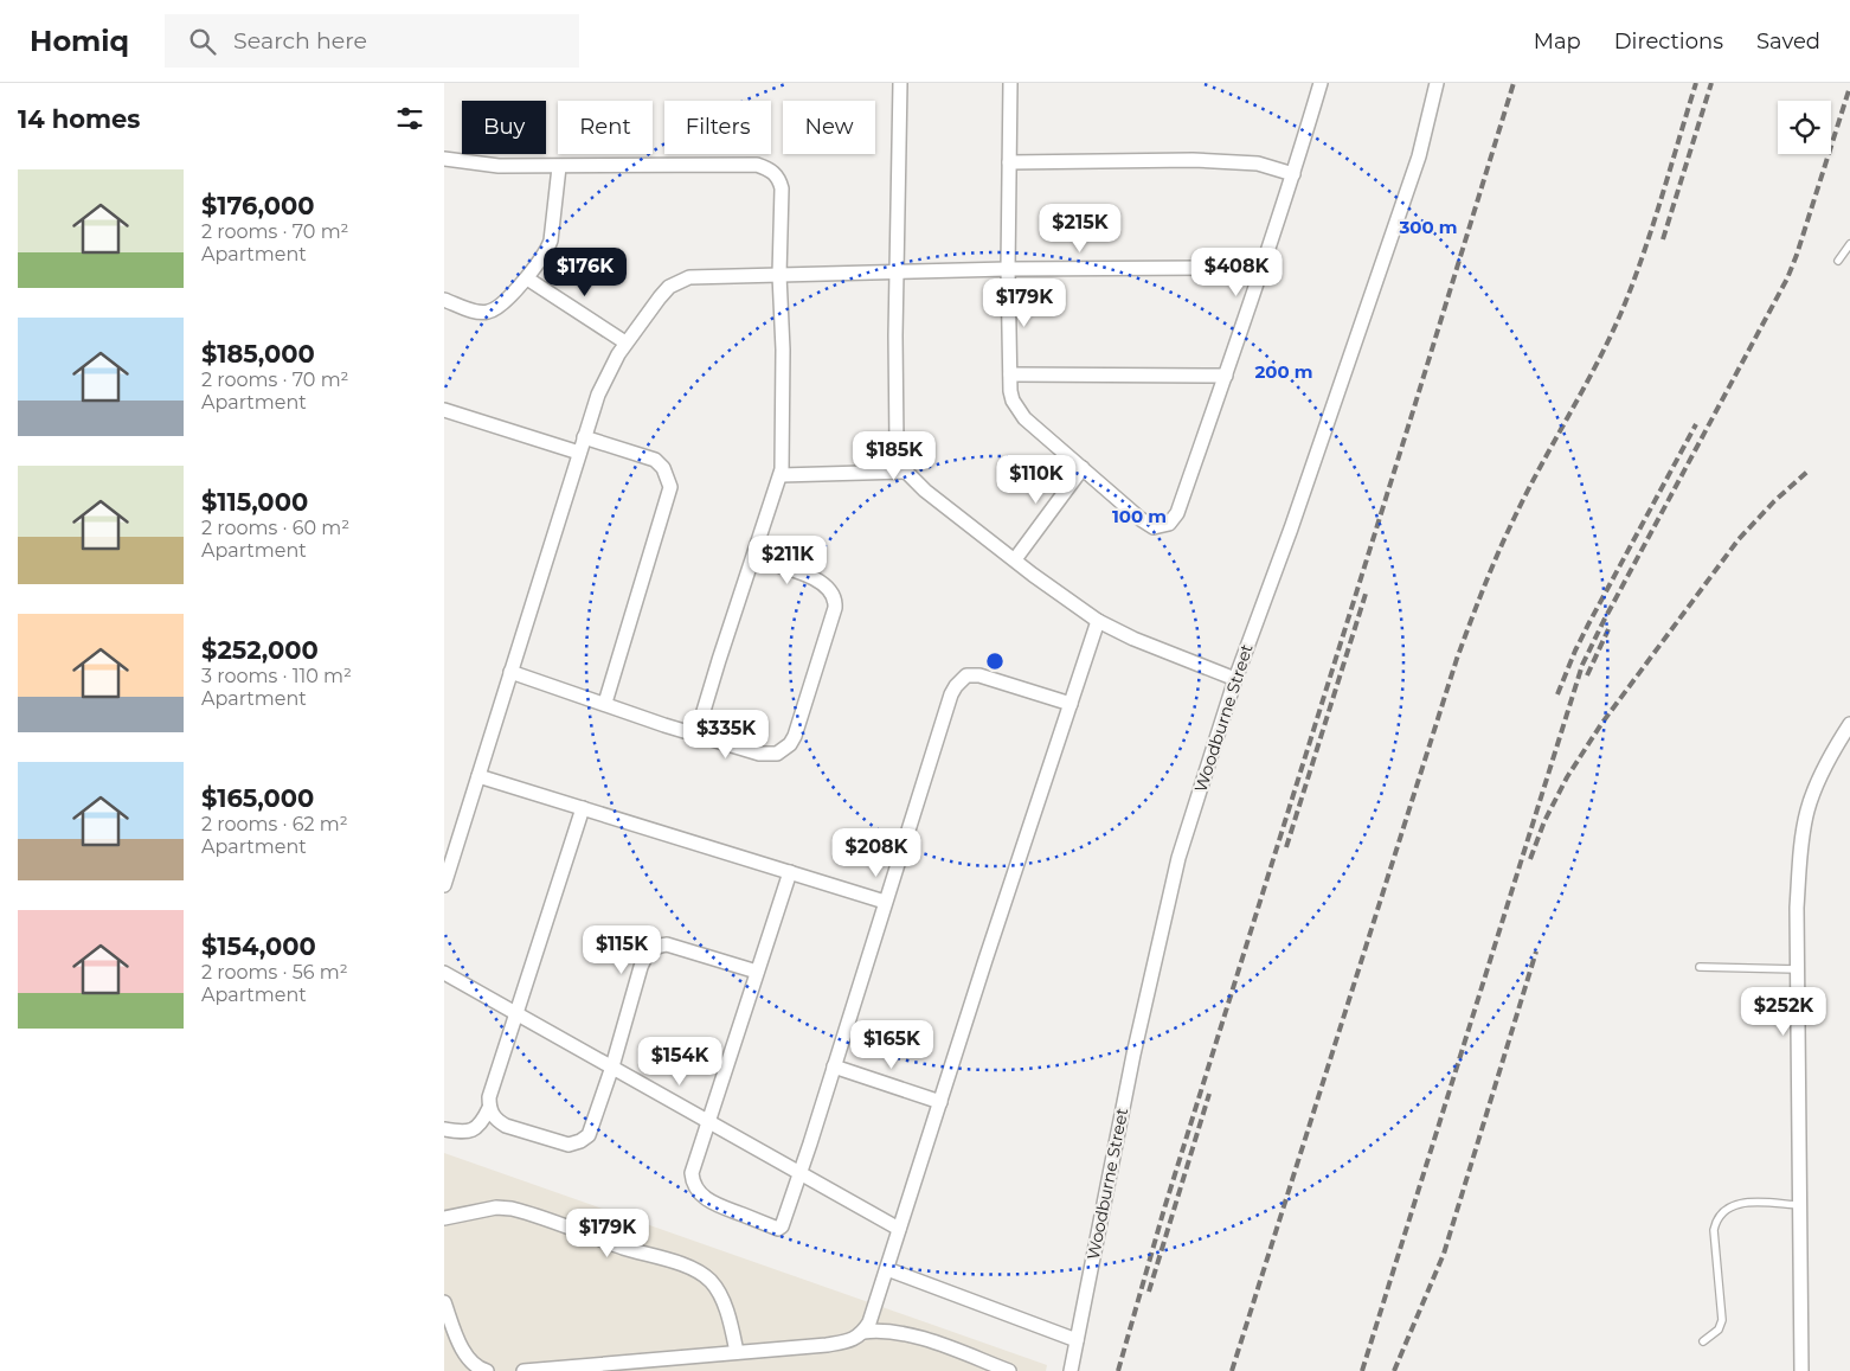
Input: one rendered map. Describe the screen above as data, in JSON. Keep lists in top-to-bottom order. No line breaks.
{"streets":{"street":["Woodburne Street"]},"page":{"header":"Homiq","search":"Search here","nav":["Map","Directions","Saved"],"heading":"14 homes","chip":["Buy","Rent","Filters","New"],"list":[{"name":"$176,000","note":"2 rooms · 70 m² · Apartment"},{"name":"$185,000","note":"2 rooms · 70 m² · Apartment"},{"name":"$115,000","note":"2 rooms · 60 m² · Apartment"},{"name":"$252,000","note":"3 rooms · 110 m² · Apartment"},{"name":"$165,000","note":"2 rooms · 62 m² · Apartment"},{"name":"$154,000","note":"2 rooms · 56 m² · Apartment"}],"price":["$215K","$176K","$408K","$179K","$185K","$110K","$211K","$335K","$208K","$115K","$252K","$165K","$154K","$179K"]},"rings":["300 m","200 m","100 m"]}
